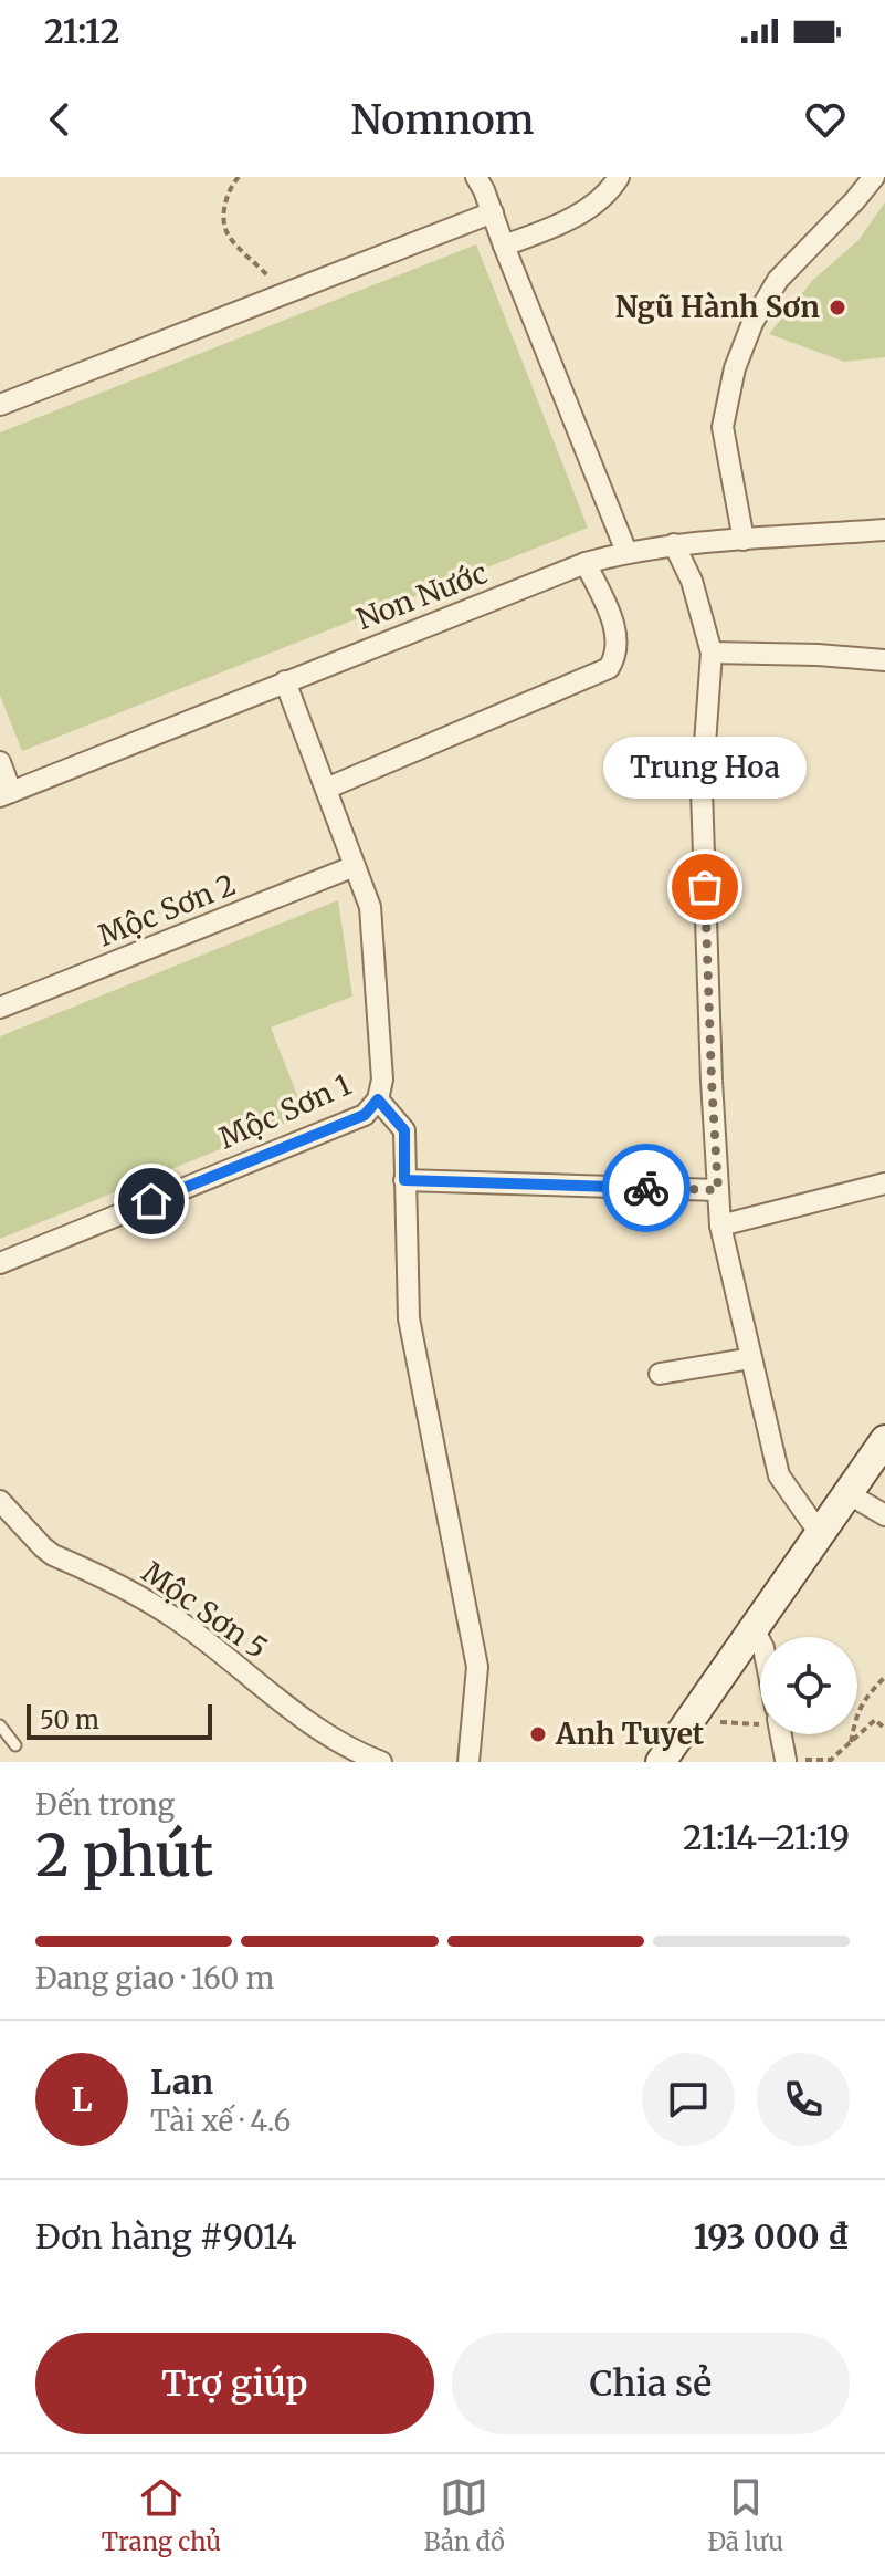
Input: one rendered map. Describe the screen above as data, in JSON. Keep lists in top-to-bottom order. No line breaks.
{"streets":{"street":["Non Nước","Mộc Sơn 2","Mộc Sơn 1","Mộc Sơn 5"]},"places":["Ngũ Hành Sơn","Trung Hoa","Anh Tuyet"],"scale_bar":"50 m","page":{"status":"21:12","header":"Nomnom","bubble":"Trung Hoa","scale":"50 m","heading":["2 phút","Đến trong","21:14–21:19"],"panel":["Lan","Tài xế · 4.6","Đơn hàng #9014","193 000 ₫"],"bar":"Đang giao · 160 m","round":"L","buttons":["Trợ giúp","Chia sẻ"],"tabs":["Trang chủ","Bản đồ","Đã lưu"]}}
